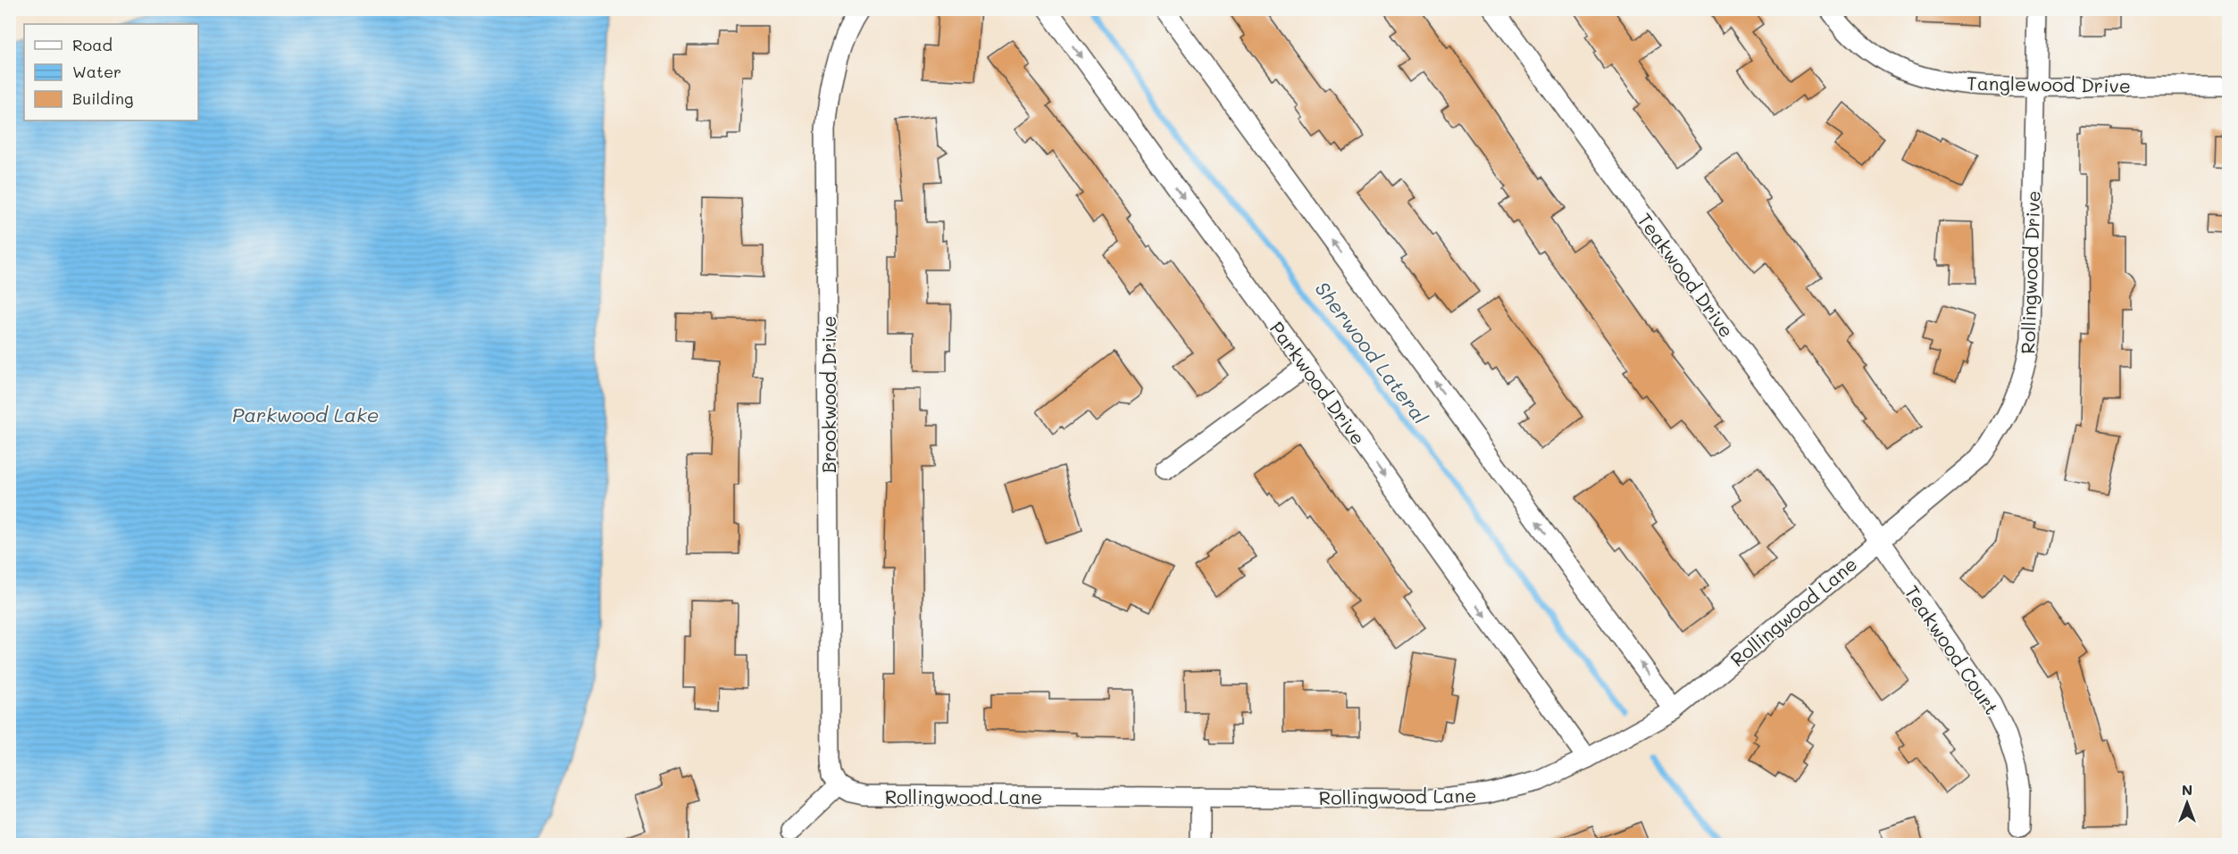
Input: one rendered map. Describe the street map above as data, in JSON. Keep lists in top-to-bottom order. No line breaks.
{"streets":{"street":["Tanglewood Drive","Rollingwood Drive","Teakwood Drive","Parkwood Drive","Brookwood Drive","Rollingwood Lane","Teakwood Court"]},"crossings":[["Tanglewood Drive","Rollingwood Drive"],["Rollingwood Drive","Teakwood Drive"],["Rollingwood Drive","Rollingwood Lane"],["Rollingwood Drive","Teakwood Court"],["Teakwood Drive","Rollingwood Lane"],["Teakwood Drive","Teakwood Court"],["Parkwood Drive","Rollingwood Lane"],["Brookwood Drive","Rollingwood Lane"],["Rollingwood Lane","Teakwood Court"]],"water":["Sherwood Lateral","Parkwood Lake"],"legend":["Road","Water","Building"],"north":"top"}
